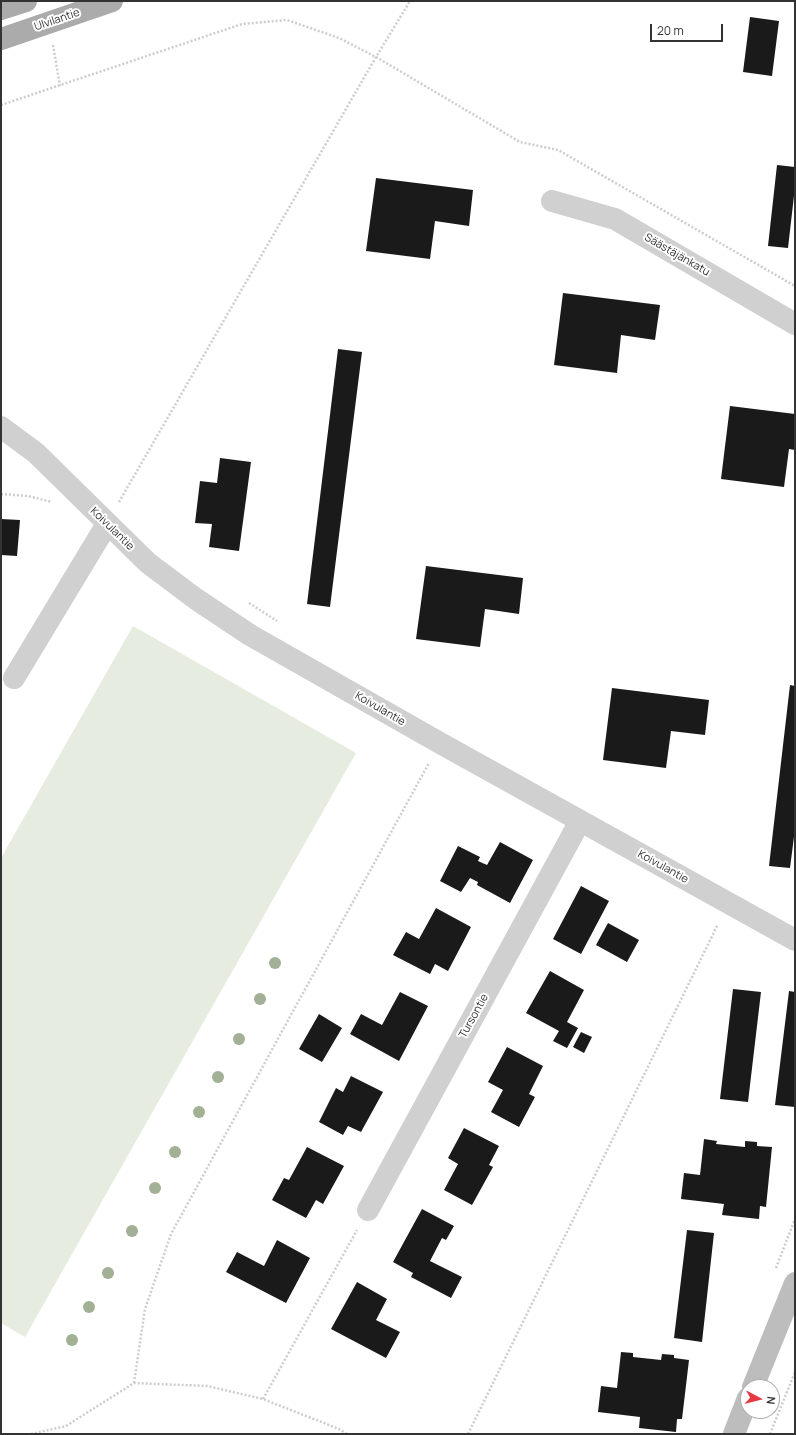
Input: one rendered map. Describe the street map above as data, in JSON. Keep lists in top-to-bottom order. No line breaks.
{"streets":{"main road":["Ulvilantie"],"street":["Säästäjänkatu","Koivulantie","Tursontie"]},"crossings":[["Koivulantie","Tursontie"]],"scale_bar":"20 m","north":"right"}
